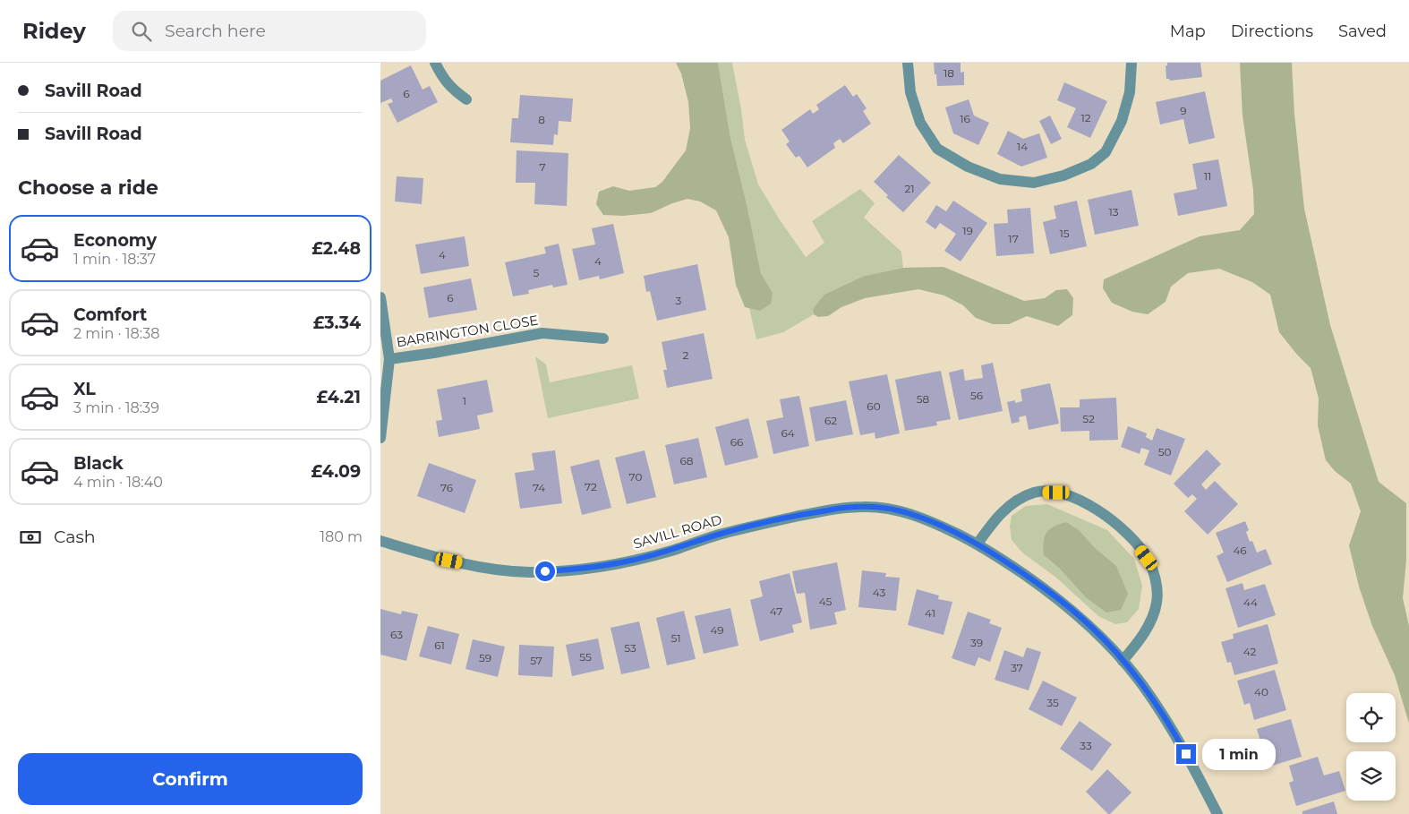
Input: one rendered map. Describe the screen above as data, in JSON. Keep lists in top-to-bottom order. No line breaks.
{"streets":{"street":["BARRINGTON CLOSE","SAVILL ROAD"]},"house_numbers":["18","6","9","12","16","8","14","7","11","21","13","19","15","17","4","4","5","6","3","2","56","58","1","60","52","62","64","66","50","68","70","72","76","74","46","43","45","44","47","41","49","63","51","39","61","53","42","55","59","57","37","40","35","33"],"page":{"header":"Ridey","search":"Search here","nav":["Map","Directions","Saved"],"banner":["Savill Road","Savill Road"],"heading":"Choose a ride","list":[{"name":"Economy","note":"1 min · 18:37","value":"£2.48"},{"name":"Comfort","note":"2 min · 18:38","value":"£3.34"},{"name":"XL","note":"3 min · 18:39","value":"£4.21"},{"name":"Black","note":"4 min · 18:40","value":"£4.09"}],"pay":["Cash","180 m"],"bubble":"1 min","buttons":"Confirm"}}
